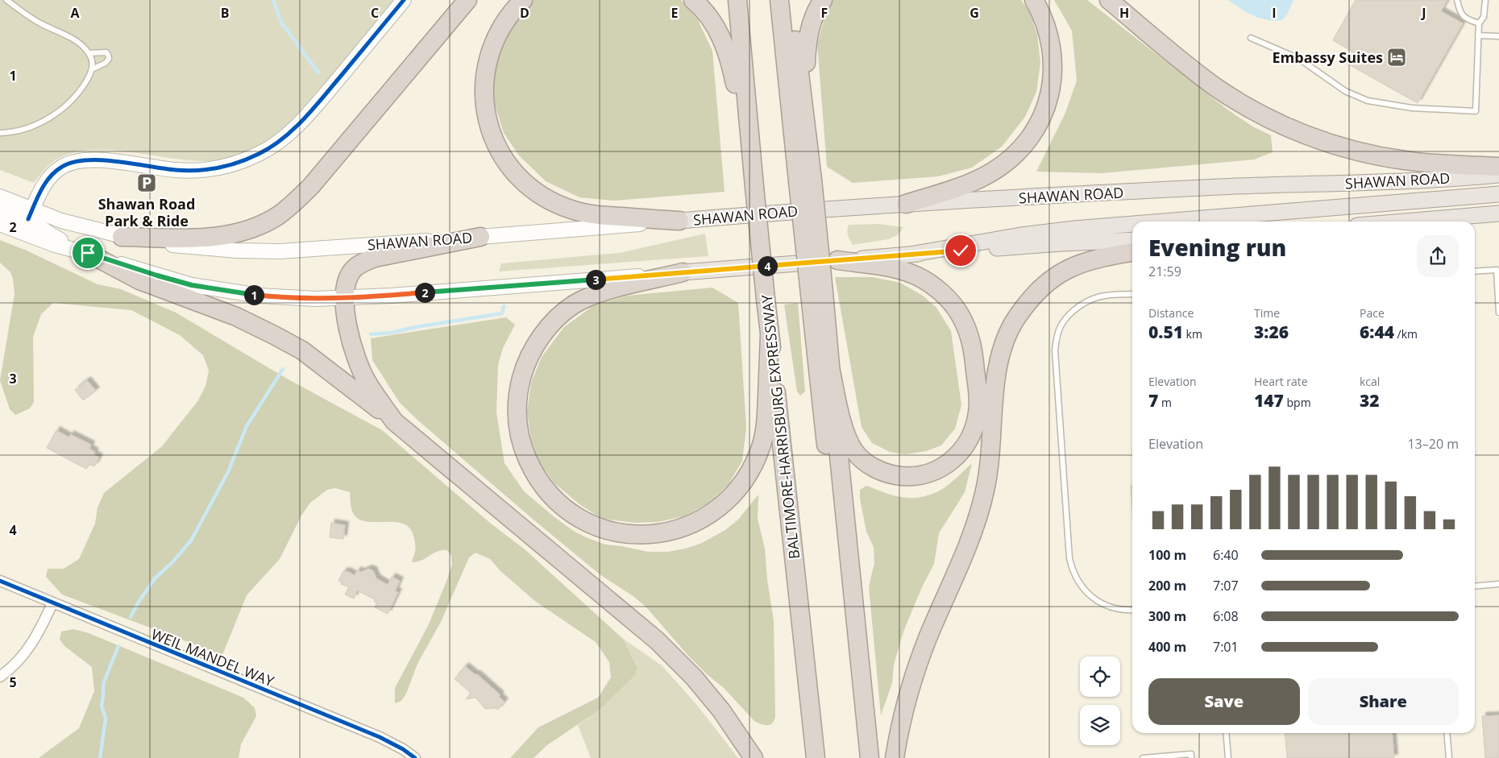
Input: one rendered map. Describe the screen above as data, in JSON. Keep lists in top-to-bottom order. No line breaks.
{"streets":{"highway":["BALTIMORE-HARRISBURG EXPRESSWAY"],"main road":["SHAWAN ROAD"],"street":["WEIL MANDEL WAY"]},"places":{"hotel":["Embassy Suites"],"parking":["Shawan Road Park & Ride"]},"page":{"heading":["Evening run","21:59"],"pins":["4","3","2","1"],"stats":[["Distance","0.51 km"],["Time","3:26"],["Pace","6:44 /km"],["Elevation","7 m"],["Heart rate","147 bpm"],["kcal","32"]],"chart":["Elevation","13–20 m"],"list":[{"name":"100 m","note":"6:40"},{"name":"200 m","note":"7:07"},{"name":"300 m","note":"6:08"},{"name":"400 m","note":"7:01"}],"buttons":["Save","Share"]},"grid":{"columns":["A","B","C","D","E","F","G","H","I","J"],"rows":["1","2","3","4","5"]}}
